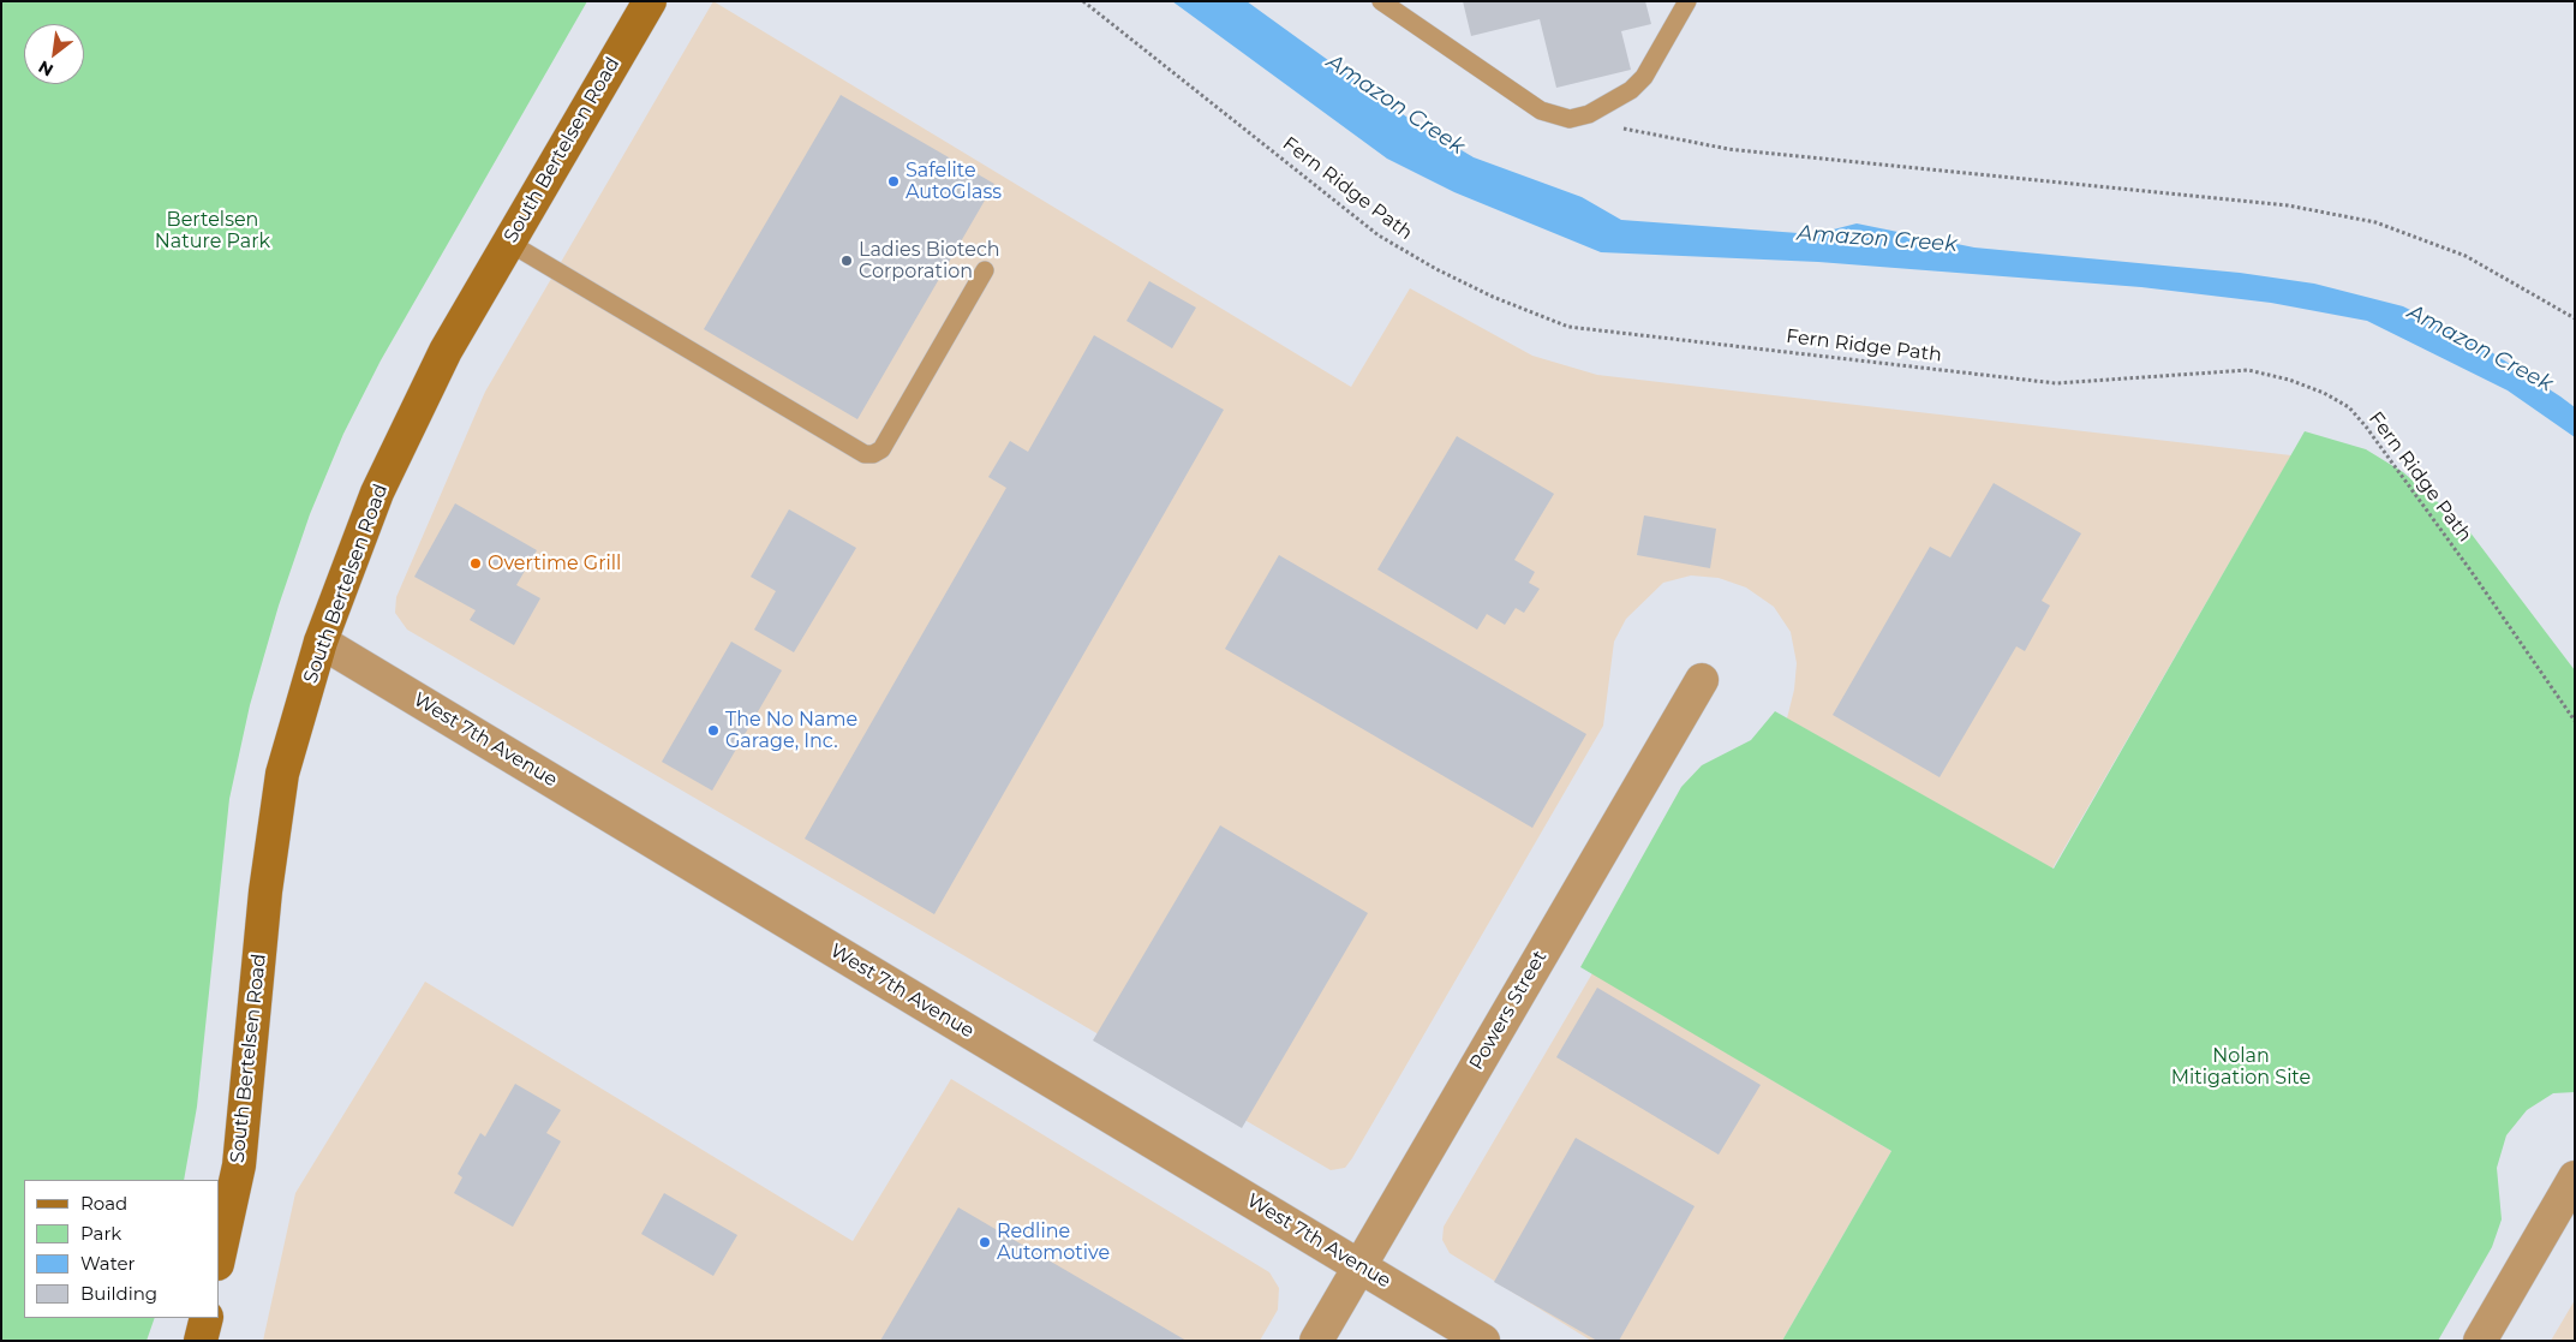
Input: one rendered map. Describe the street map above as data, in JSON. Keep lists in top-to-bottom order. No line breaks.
{"streets":{"street":["South Bertelsen Road","West 7th Avenue","Powers Street"],"path":["Fern Ridge Path"]},"crossings":[["South Bertelsen Road","West 7th Avenue"],["West 7th Avenue","Powers Street"]],"water":["Amazon Creek"],"parks":["Bertelsen Nature Park","Nolan Mitigation Site"],"places":["Safelite AutoGlass","Ladies Biotech Corporation","Overtime Grill","The No Name Garage, Inc.","Redline Automotive"],"legend":["Road","Park","Water","Building"],"north":"bottom left"}
